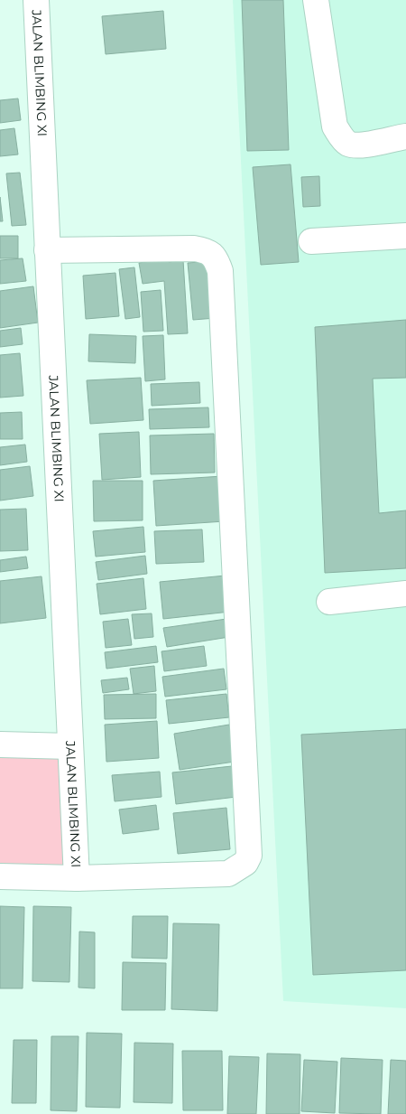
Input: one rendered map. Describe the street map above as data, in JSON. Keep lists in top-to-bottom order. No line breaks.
{"streets":{"street":["JALAN BLIMBING XI"]}}
